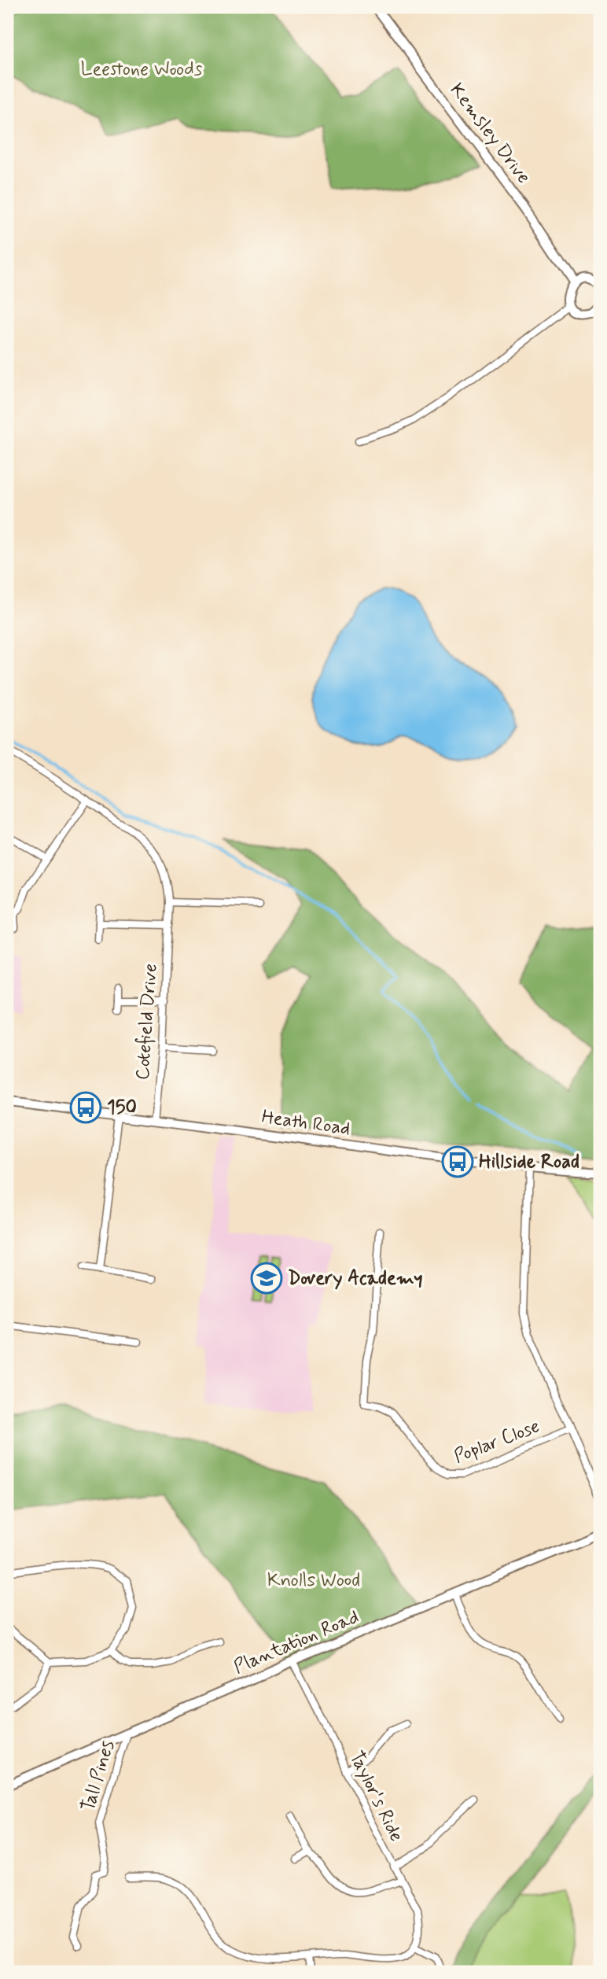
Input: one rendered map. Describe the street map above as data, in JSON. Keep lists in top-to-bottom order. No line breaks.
{"streets":{"street":["Kemsley Drive","Cotefield Drive","Heath Road","Poplar Close","Plantation Road","Tall Pines","Taylor's Ride"]},"crossings":[["Cotefield Drive","Heath Road"],["Plantation Road","Tall Pines"],["Plantation Road","Taylor's Ride"]],"parks":["Leestone Woods","Knolls Wood"],"places":{"bus stop":["150","Hillside Road"],"school or university":["Dovery Academy"]}}
